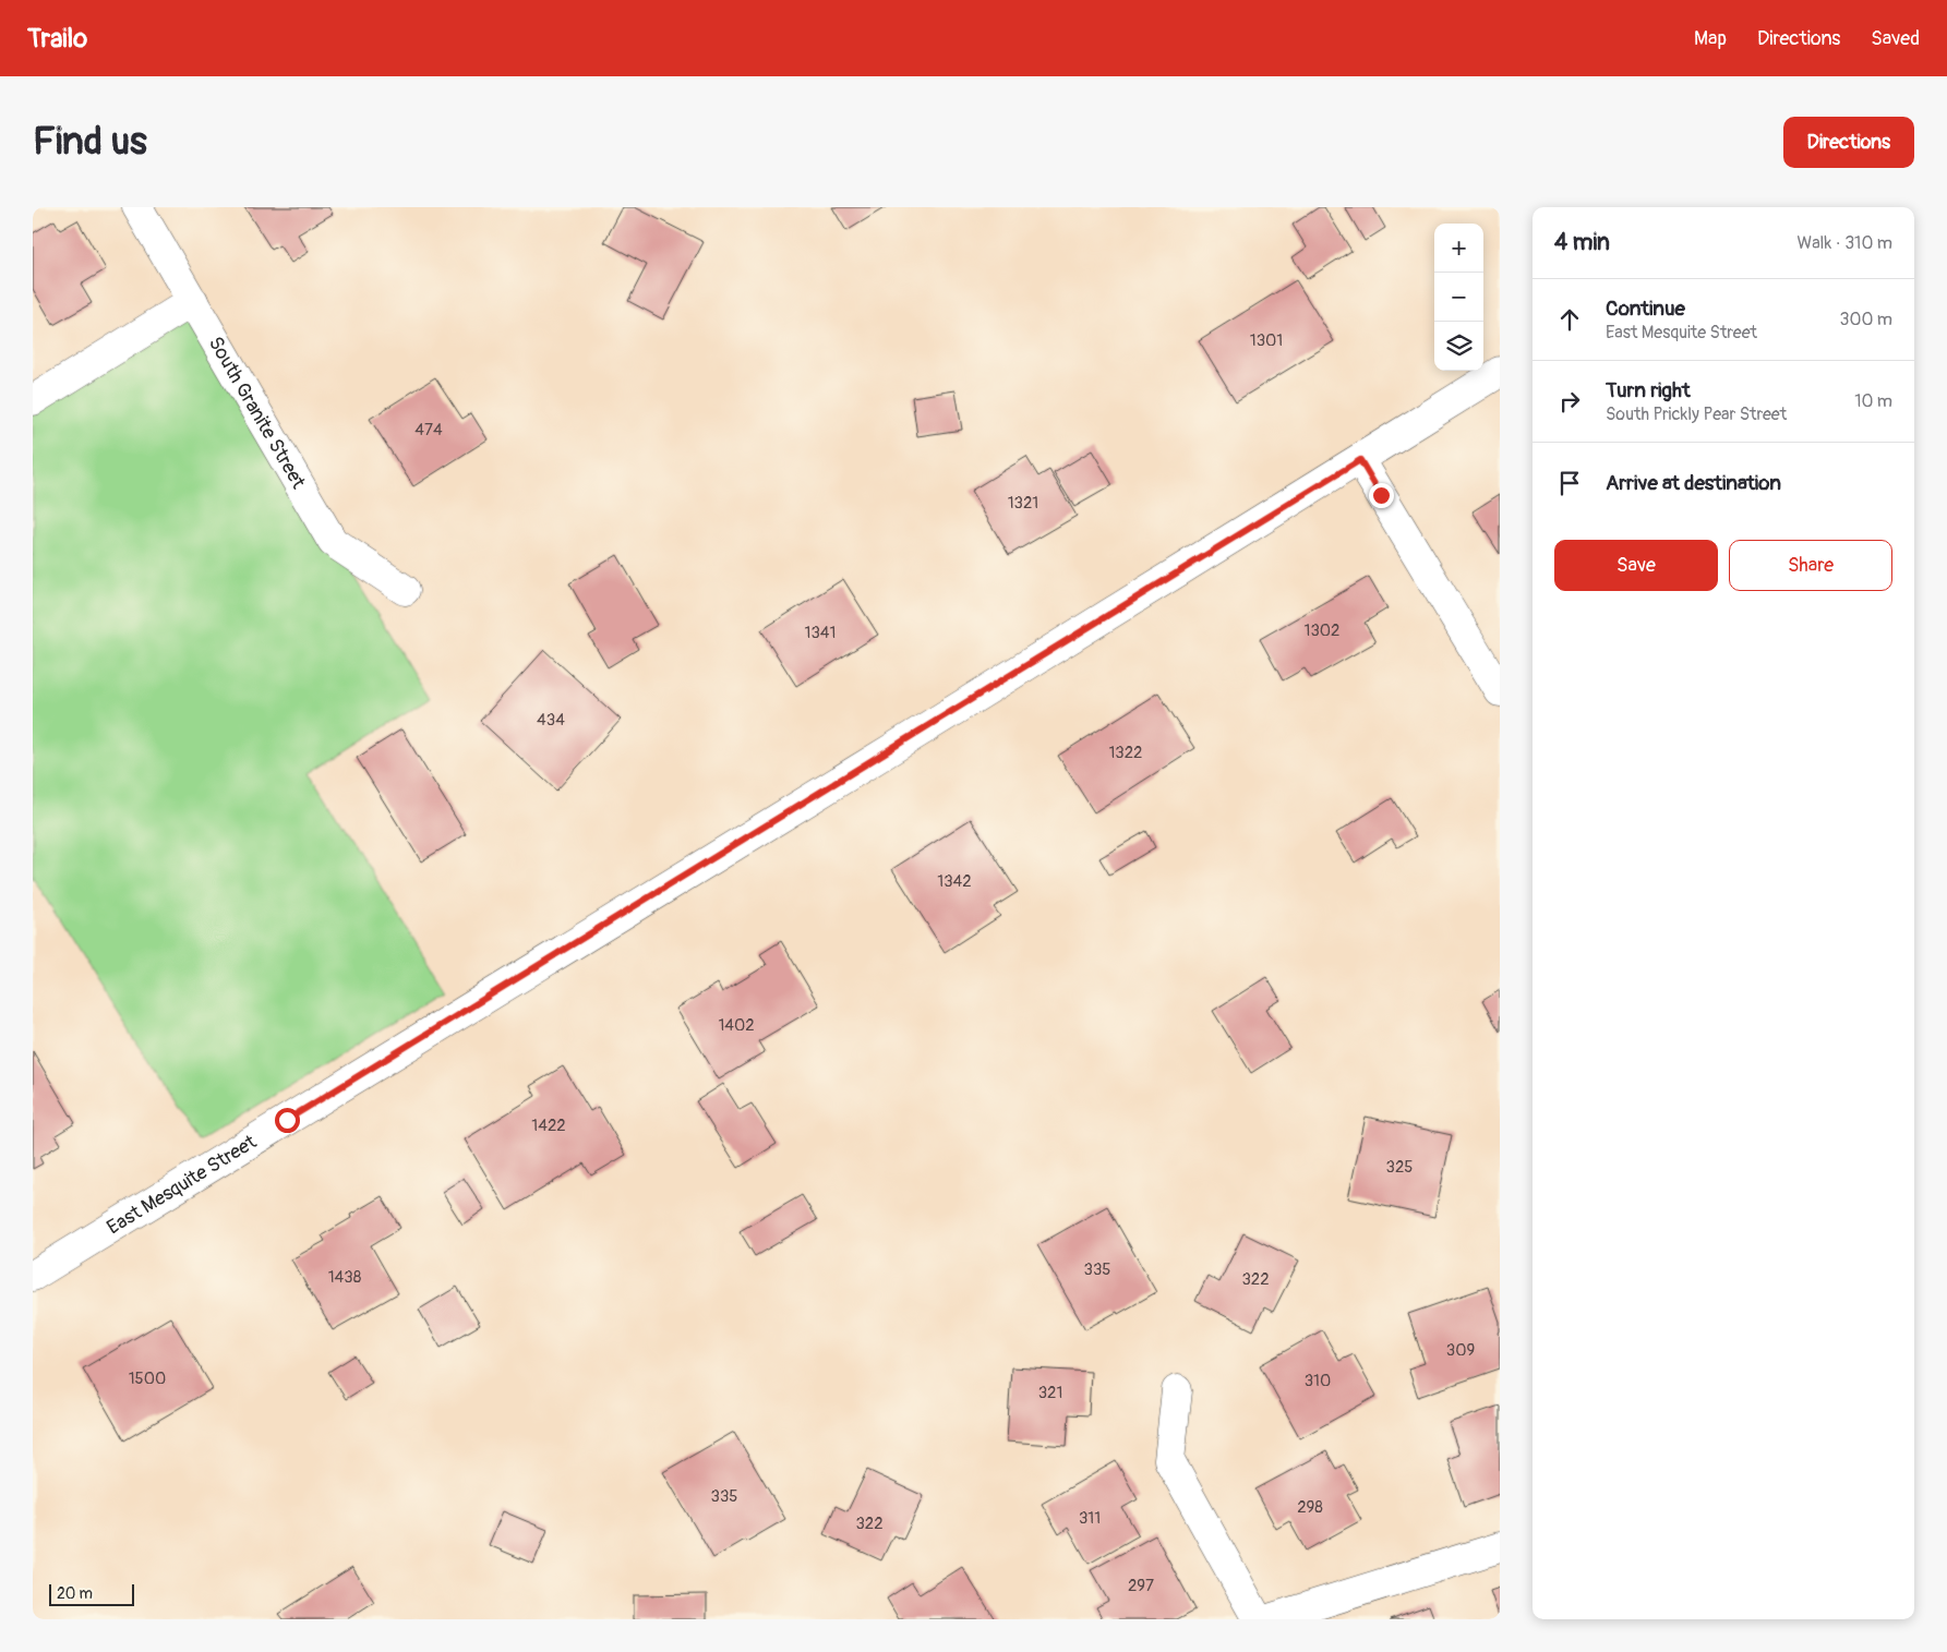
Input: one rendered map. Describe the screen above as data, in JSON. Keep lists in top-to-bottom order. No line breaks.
{"streets":{"street":["South Granite Street","East Mesquite Street"]},"house_numbers":["1301","474","1321","1302","1341","434","1322","1342","1402","1422","325","335","1438","322","309","1500","310","321","335","298","311","322","297"],"scale_bar":"20 m","page":{"header":"Trailo","nav":["Map","Directions","Saved"],"buttons":["Directions",["Save","Share"]],"title":"Find us","heading":["4 min","Walk · 310 m"],"map_buttons":["+","−"],"list":[["Continue","East Mesquite Street","300 m"],["Turn right","South Prickly Pear Street","10 m"],"Arrive at destination"],"scale":"20 m"}}
